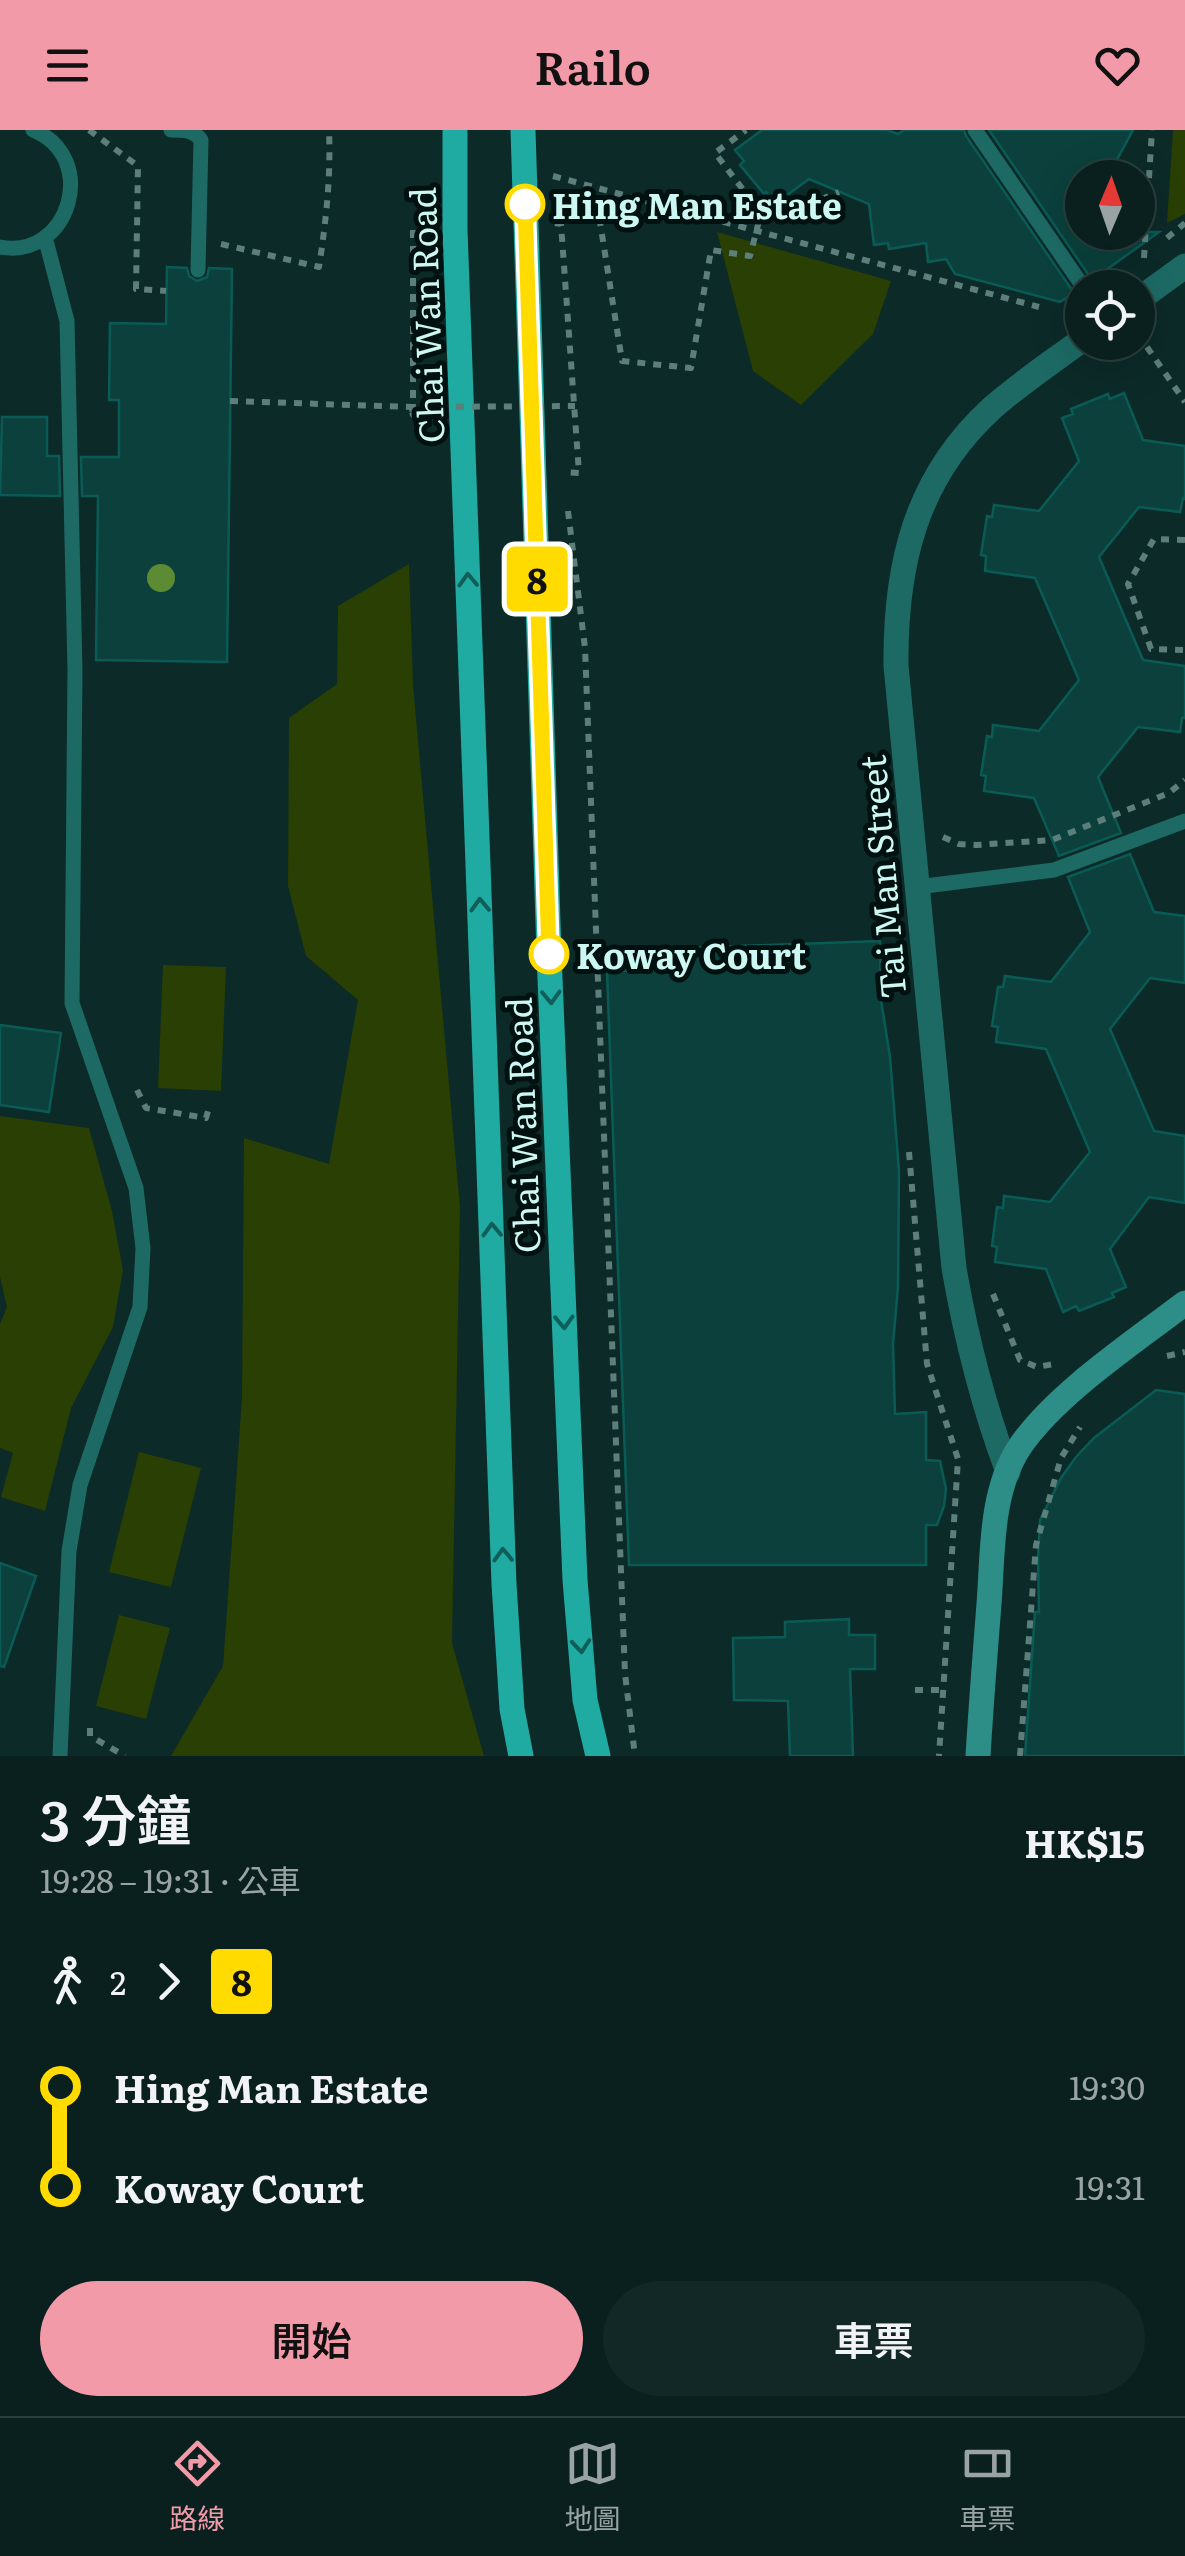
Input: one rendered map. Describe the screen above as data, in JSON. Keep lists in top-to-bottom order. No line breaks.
{"streets":{"main road":["Chai Wan Road"],"street":["Tai Man Street"]},"places":["Hing Man Estate","Koway Court"],"lines":["bus line 8"],"north":"top","page":{"header":"Railo","on_map":"8","heading":["3 分鐘","19:28 – 19:31 · 公車","HK$15"],"legs":["2","8"],"list":[{"name":"Hing Man Estate","value":"19:30"},{"name":"Koway Court","value":"19:31"}],"buttons":["開始","車票"],"tabs":["路線","地圖","車票"]}}
